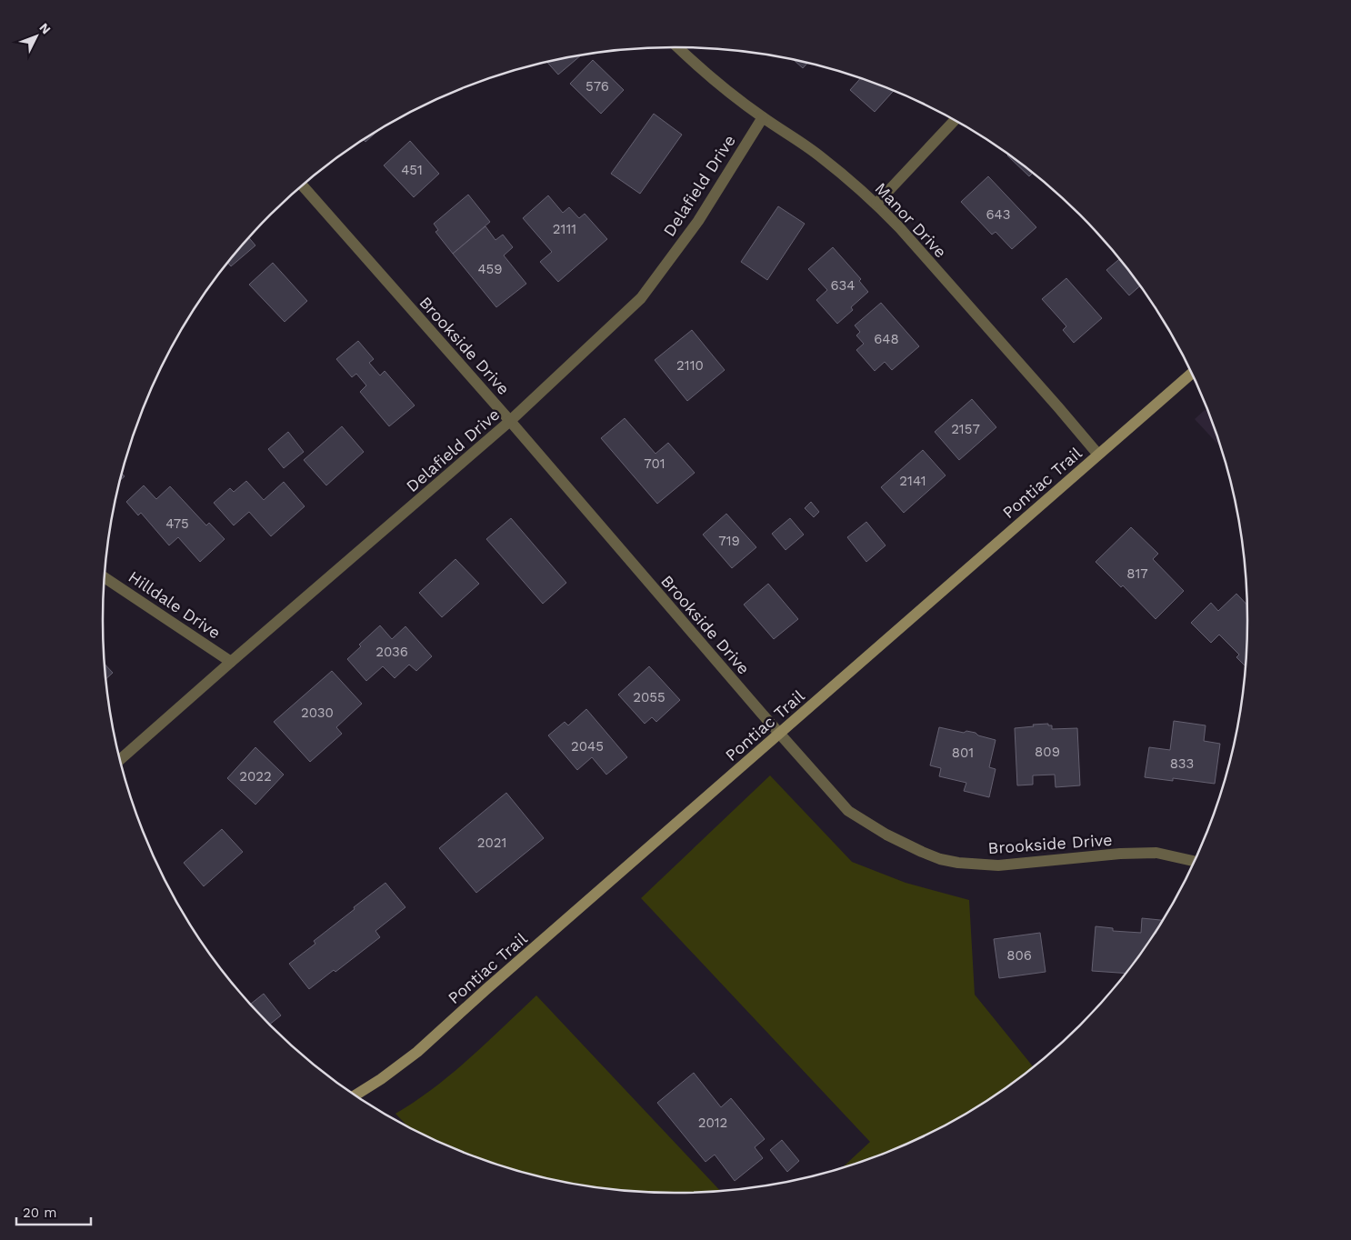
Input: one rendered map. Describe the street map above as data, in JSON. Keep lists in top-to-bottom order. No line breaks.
{"streets":{"main road":["Pontiac Trail"],"street":["Delafield Drive","Manor Drive","Brookside Drive","Hilldale Drive"]},"crossings":[["Delafield Drive","Manor Drive"],["Delafield Drive","Brookside Drive"],["Delafield Drive","Hilldale Drive"],["Manor Drive","Pontiac Trail"],["Brookside Drive","Pontiac Trail"]],"house_numbers":["576","451","643","2111","459","634","648","2110","2157","701","2141","475","719","817","2036","2055","2030","2045","809","801","833","2022","2021","806","2012"],"scale_bar":"20 m","north":"top right"}
